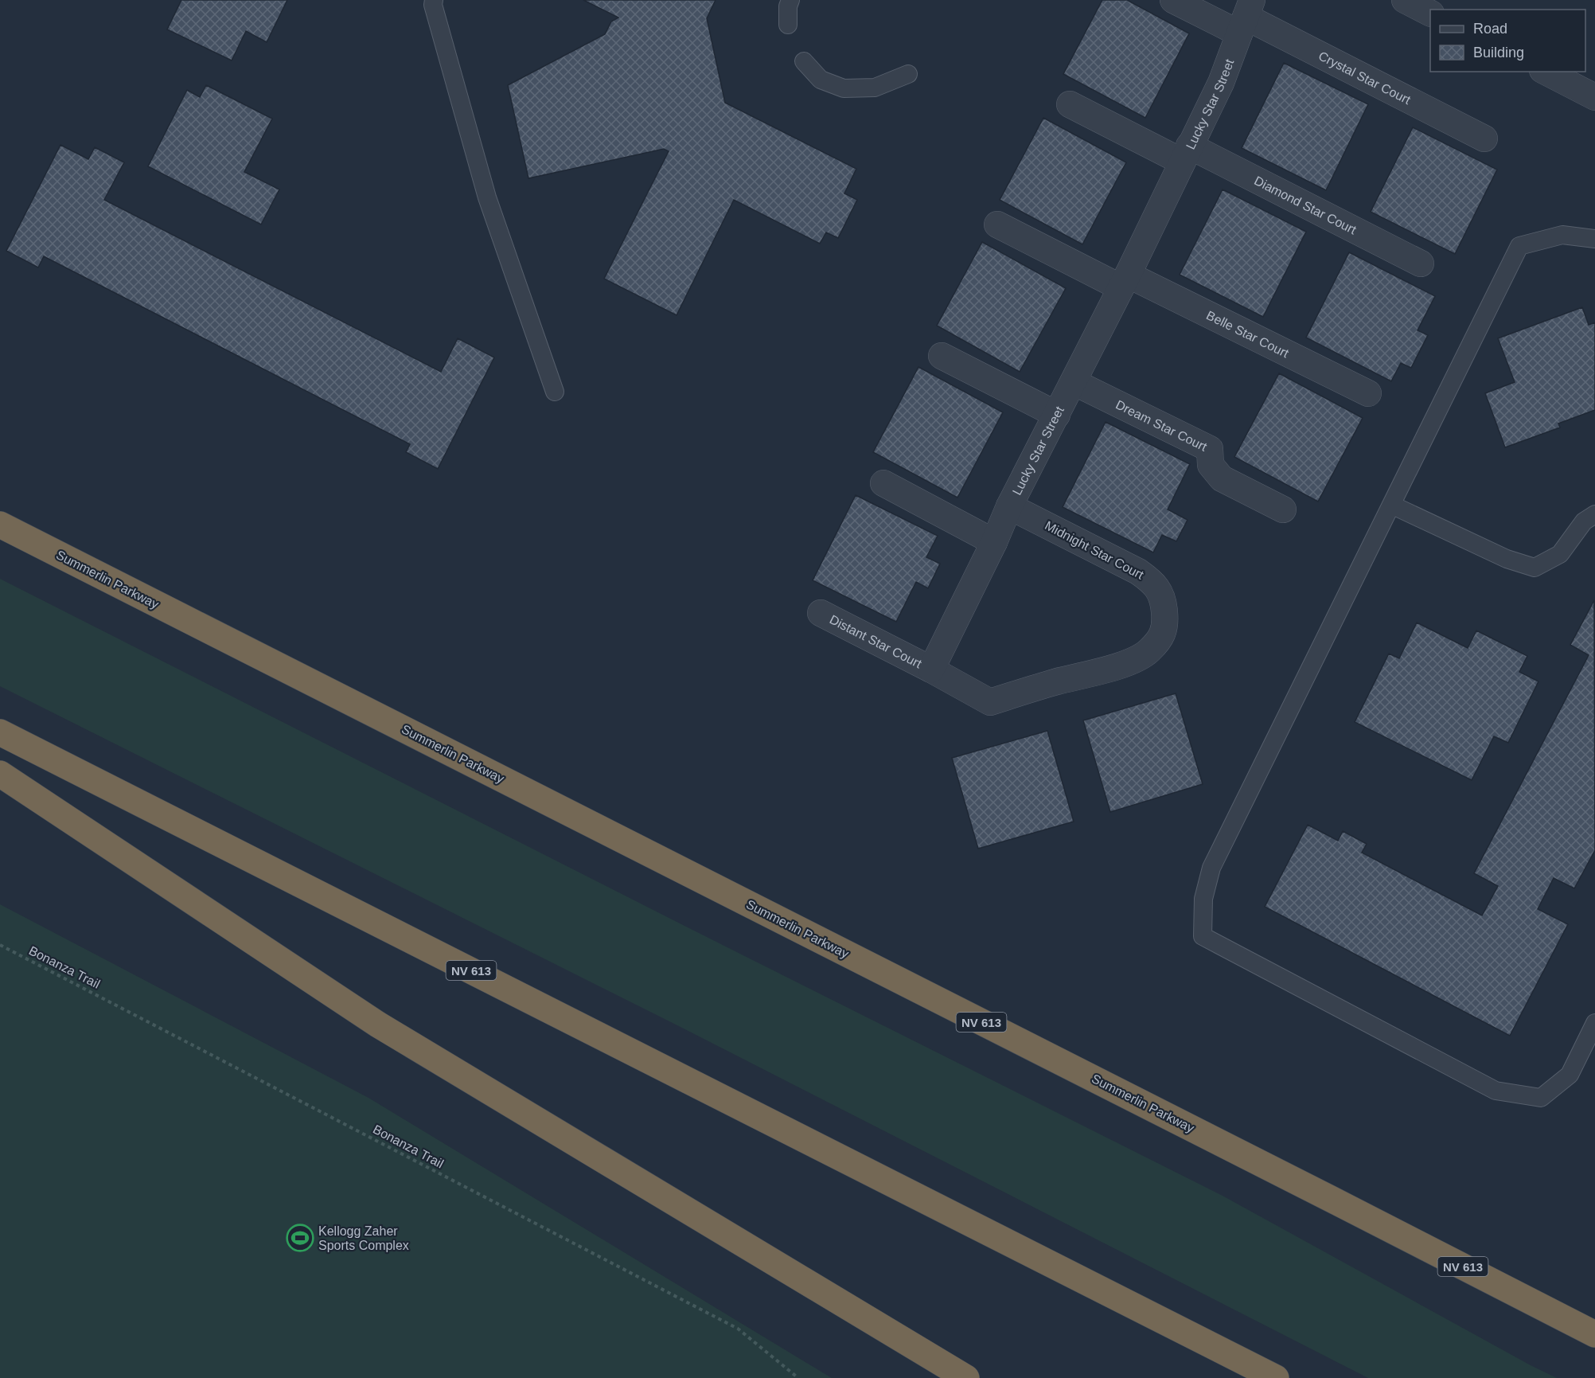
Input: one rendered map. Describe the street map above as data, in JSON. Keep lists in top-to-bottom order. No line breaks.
{"streets":{"highway":["Summerlin Parkway","NV 613"],"street":["Crystal Star Court","Lucky Star Street","Diamond Star Court","Belle Star Court","Dream Star Court","Midnight Star Court","Distant Star Court"],"path":["Bonanza Trail"]},"crossings":[["Crystal Star Court","Lucky Star Street"],["Lucky Star Street","Diamond Star Court"],["Lucky Star Street","Belle Star Court"],["Lucky Star Street","Dream Star Court"],["Lucky Star Street","Midnight Star Court"],["Lucky Star Street","Distant Star Court"],["Midnight Star Court","Distant Star Court"]],"places":{"sports":["Kellogg Zaher Sports Complex"]},"legend":["Road","Building"]}
